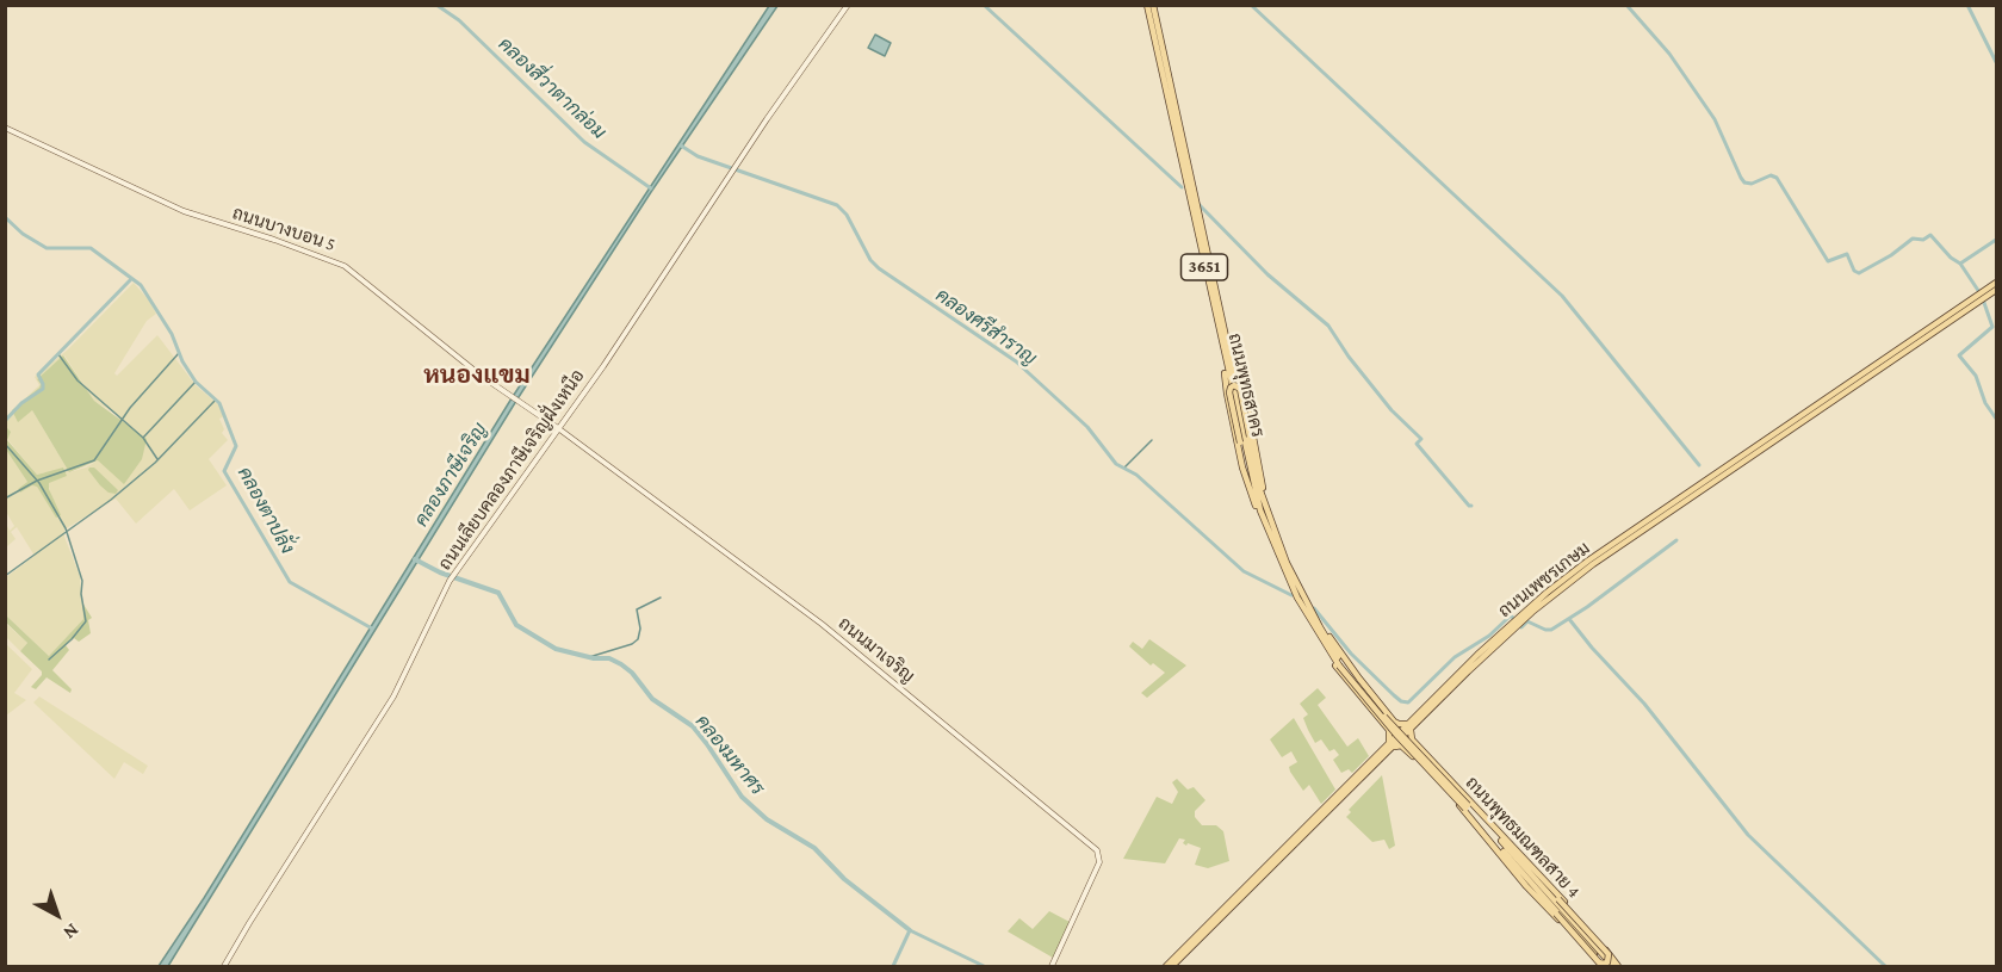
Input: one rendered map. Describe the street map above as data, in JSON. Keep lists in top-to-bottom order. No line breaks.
{"streets":{"main road":["ถนนบางบอน 5","3651","ถนนพุทธสาคร","ถนนเลียบคลองภาษีเจริญฝั่งเหนือ","ถนนเพชรเกษม","ถนนมาเจริญ","ถนนพุทธมณฑลสาย 4"]},"crossings":[["ถนนบางบอน 5","ถนนมาเจริญ"],["ถนนพุทธสาคร","ถนนพุทธมณฑลสาย 4"],["ถนนเลียบคลองภาษีเจริญฝั่งเหนือ","ถนนมาเจริญ"],["ถนนเพชรเกษม","ถนนพุทธมณฑลสาย 4"]],"districts":["หนองแขม"],"water":["คลองสี่วาตากล่อม","คลองศรีสำราญ","คลองภาษีเจริญ","คลองตาปลั่ง","คลองมหาศร"],"north":"bottom right"}
